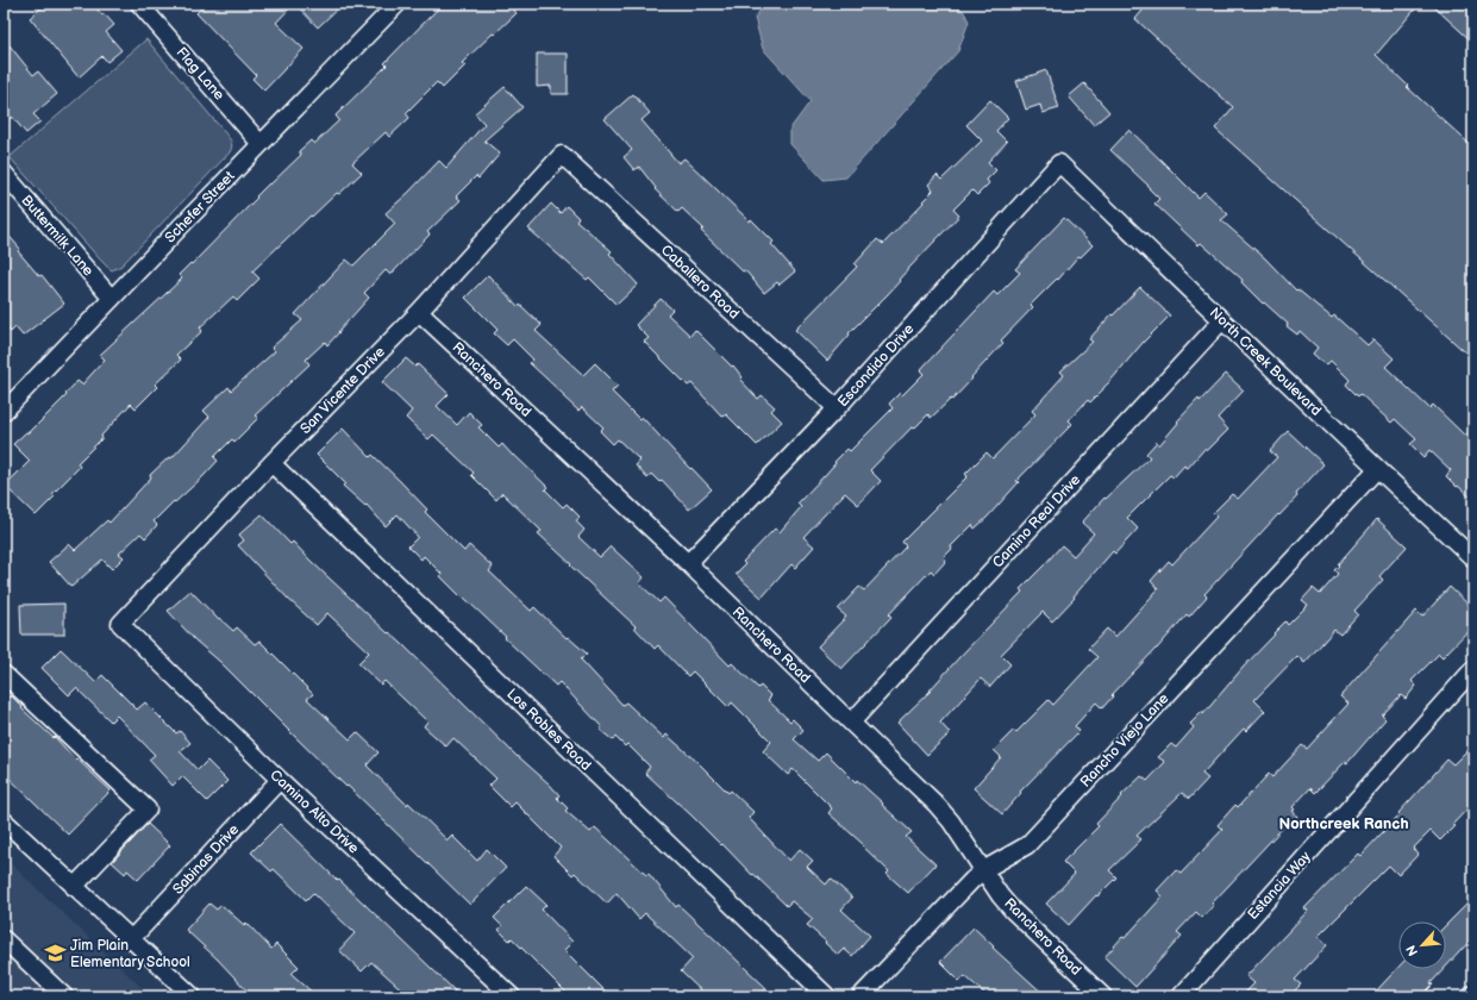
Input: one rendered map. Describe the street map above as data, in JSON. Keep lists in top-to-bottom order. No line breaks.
{"streets":{"street":["Flag Lane","Schefer Street","Buttermilk Lane","Caballero Road","North Creek Boulevard","Escondido Drive","Ranchero Road","San Vicente Drive","Camino Real Drive","Los Robles Road","Rancho Viejo Lane","Camino Alto Drive","Sabinas Drive","Estancia Way"]},"crossings":[["Flag Lane","Schefer Street"],["Schefer Street","Buttermilk Lane"],["Caballero Road","Escondido Drive"],["Caballero Road","San Vicente Drive"],["North Creek Boulevard","Escondido Drive"],["North Creek Boulevard","Camino Real Drive"],["North Creek Boulevard","Rancho Viejo Lane"],["Escondido Drive","Ranchero Road"],["Ranchero Road","San Vicente Drive"],["Ranchero Road","Camino Real Drive"],["Ranchero Road","Rancho Viejo Lane"],["San Vicente Drive","Los Robles Road"],["San Vicente Drive","Camino Alto Drive"],["Camino Alto Drive","Sabinas Drive"]],"districts":["Northcreek Ranch"],"places":{"school or university":["Jim Plain Elementary School"]},"north":"bottom left"}
